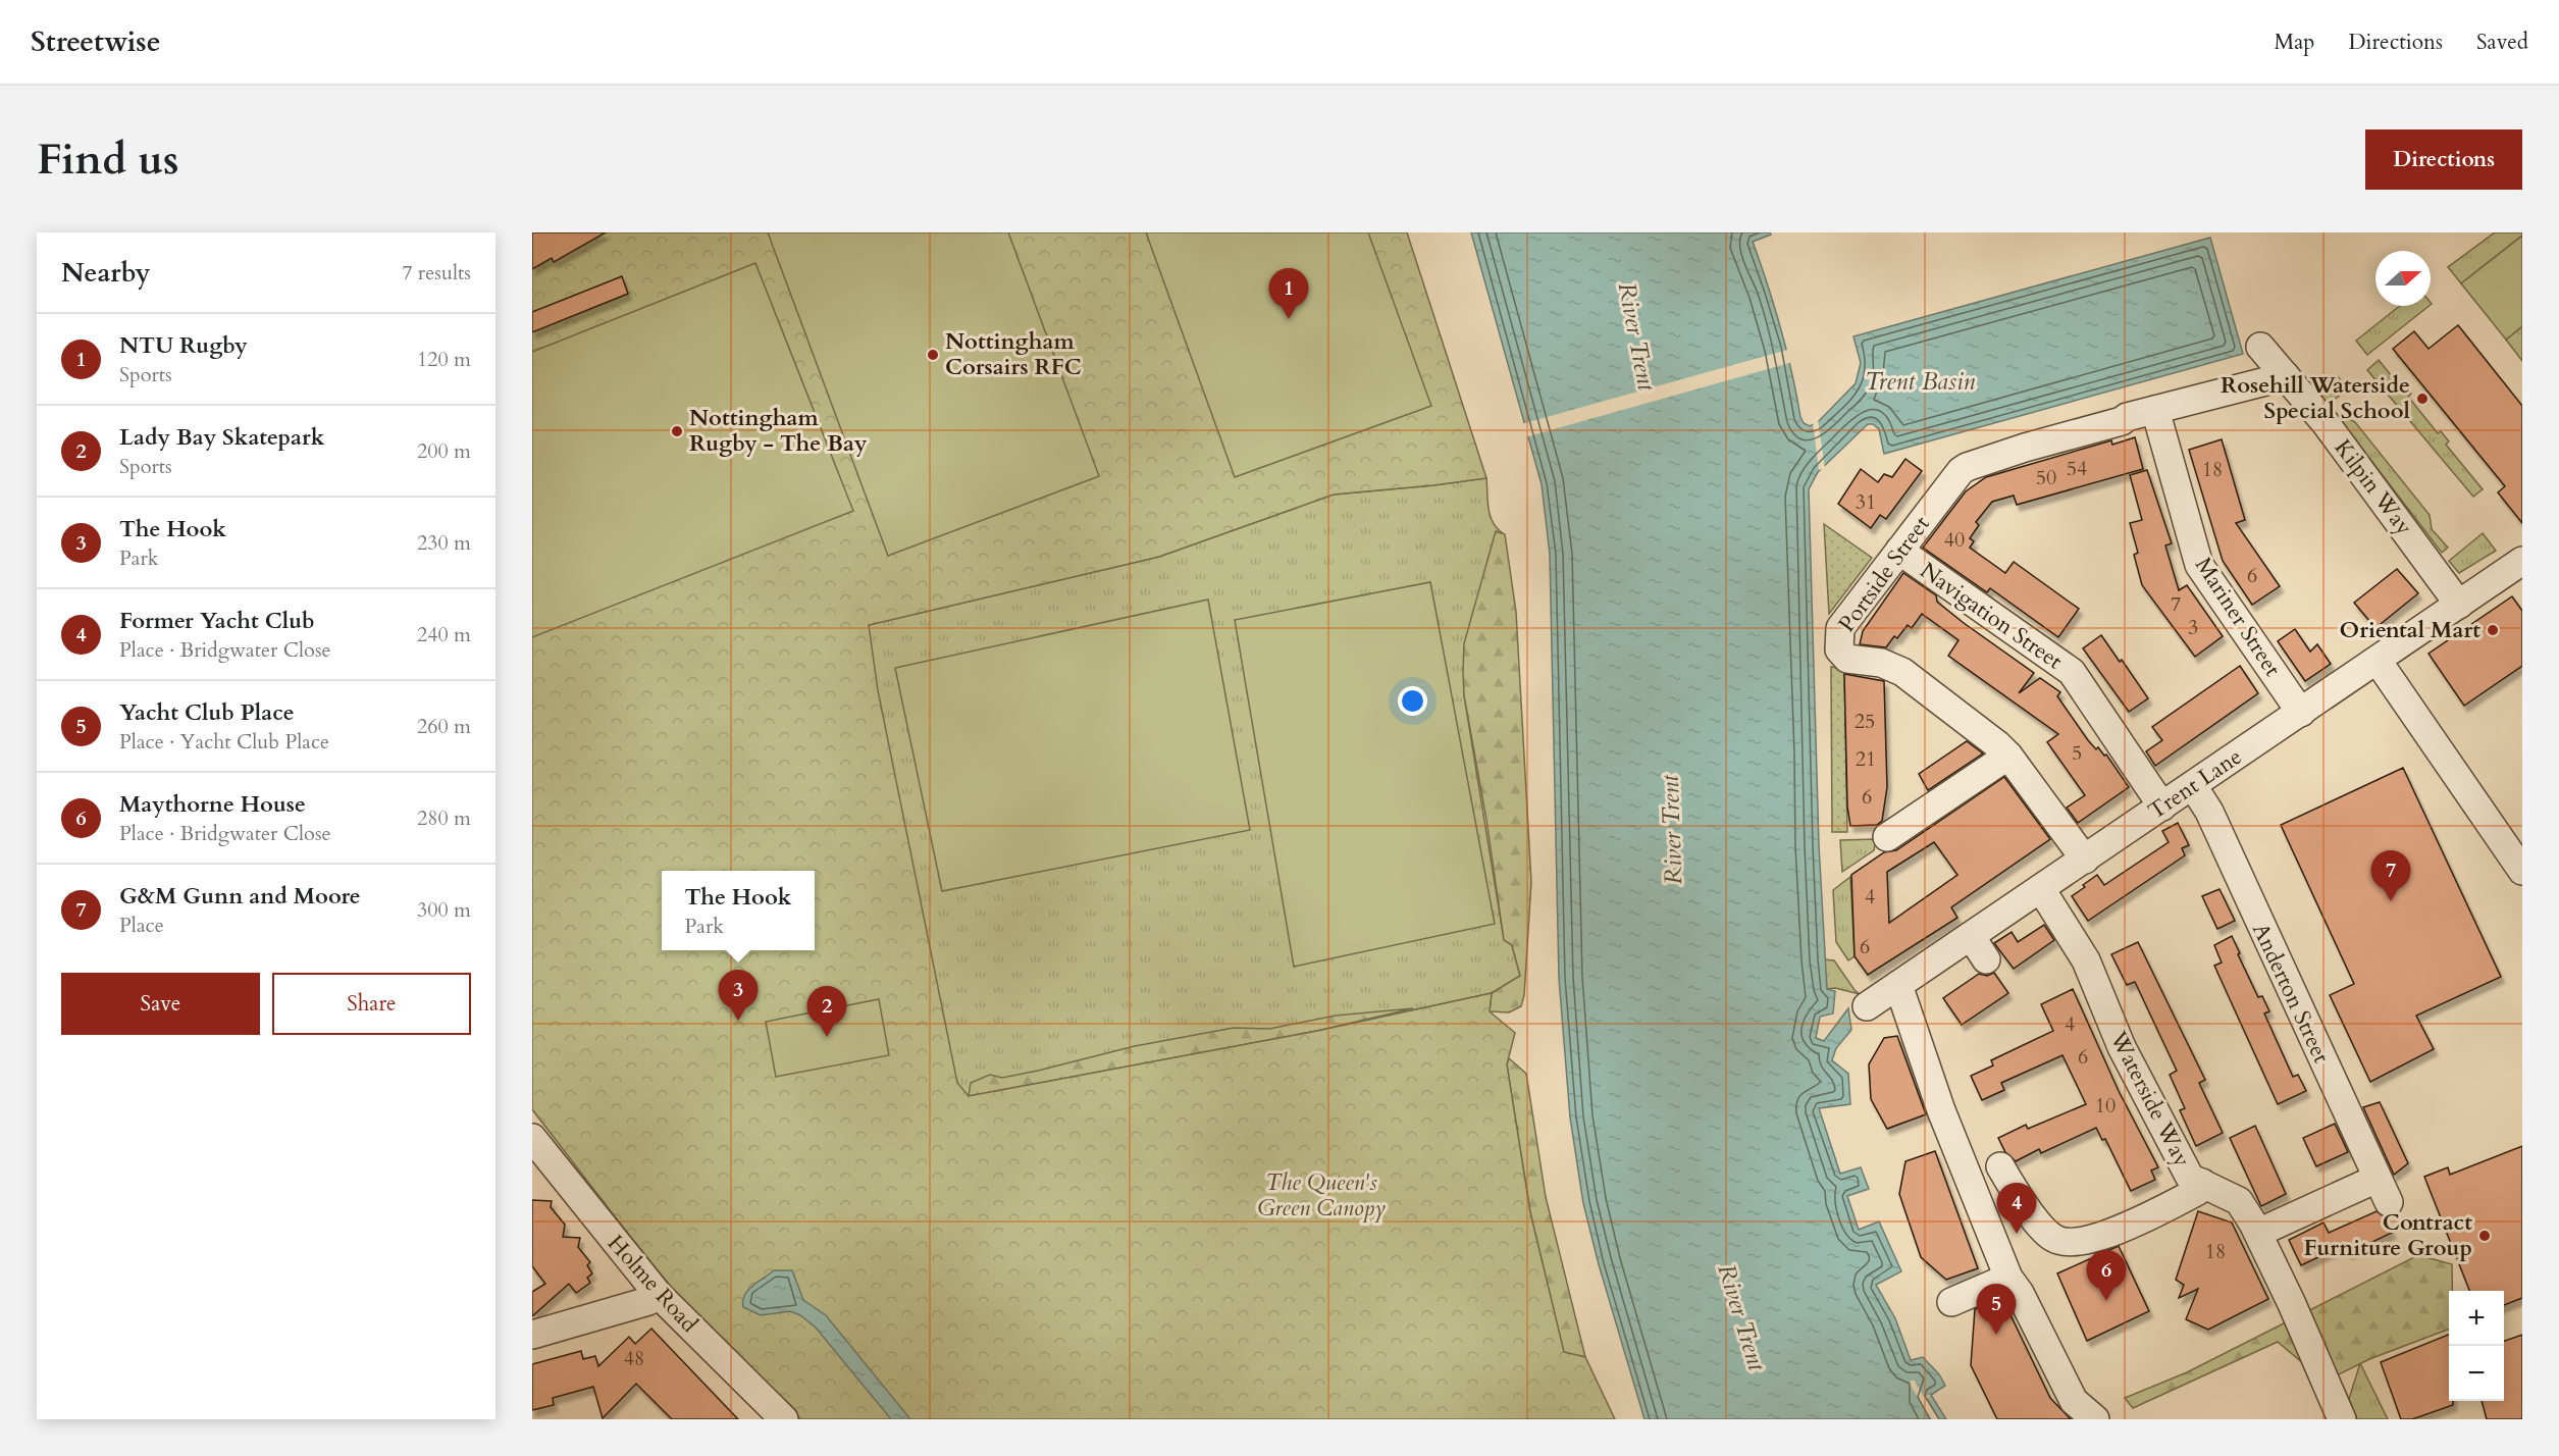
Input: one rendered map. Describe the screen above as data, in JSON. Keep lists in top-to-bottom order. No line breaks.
{"streets":{"street":["Kilpin Way","Portside Street","Navigation Street","Mariner Street","Trent Lane","Anderton Street","Waterside Way","Holme Road"]},"crossings":[["Kilpin Way","Portside Street"],["Kilpin Way","Trent Lane"],["Portside Street","Navigation Street"],["Portside Street","Mariner Street"],["Portside Street","Trent Lane"],["Navigation Street","Trent Lane"],["Mariner Street","Trent Lane"],["Trent Lane","Anderton Street"],["Trent Lane","Waterside Way"],["Anderton Street","Waterside Way"]],"water":["River Trent","Trent Basin"],"parks":["The Queen's Green Canopy"],"places":["Nottingham Corsairs RFC","Rosehill Waterside Special School","Nottingham Rugby - The Bay","Oriental Mart","Contract Furniture Group"],"house_numbers":["54","18","50","31","40","6","7","3","25","5","21","6","4","6","4","6","10","18","48"],"north":"right","page":{"header":"Streetwise","nav":["Map","Directions","Saved"],"buttons":["Directions",["Save","Share"]],"title":"Find us","heading":["Nearby","7 results"],"pins":["1","7","3","2","4","6","5"],"list":[{"mark":"1","name":"NTU Rugby","note":"Sports","value":"120 m"},{"mark":"2","name":"Lady Bay Skatepark","note":"Sports","value":"200 m"},{"mark":"3","name":"The Hook","note":"Park","value":"230 m"},{"mark":"4","name":"Former Yacht Club","note":"Place · Bridgwater Close","value":"240 m"},{"mark":"5","name":"Yacht Club Place","note":"Place · Yacht Club Place","value":"260 m"},{"mark":"6","name":"Maythorne House","note":"Place · Bridgwater Close","value":"280 m"},{"mark":"7","name":"G&M Gunn and Moore","note":"Place","value":"300 m"}],"popup":["The Hook","Park"],"map_buttons":["+","−"]}}
